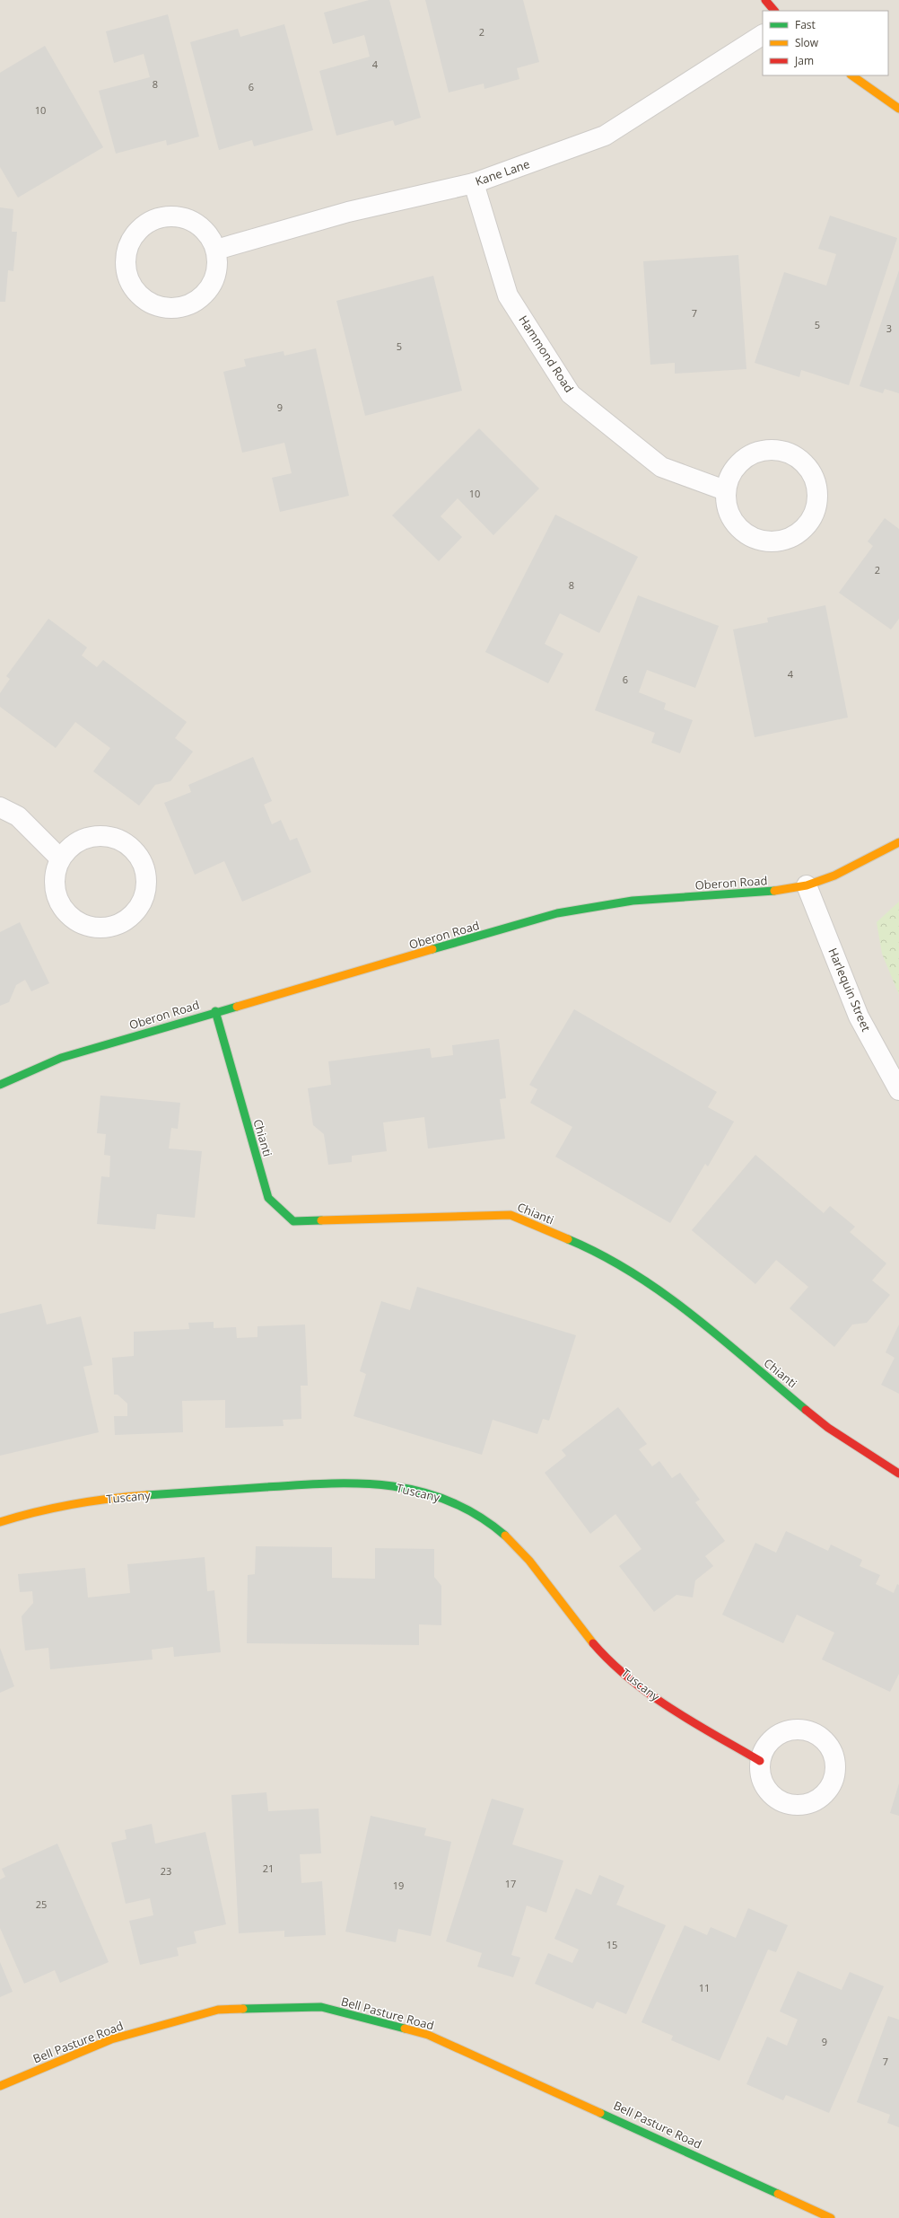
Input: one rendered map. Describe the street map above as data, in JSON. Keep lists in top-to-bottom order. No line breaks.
{"streets":{"street":["Kane Lane","Hammond Road","Oberon Road","Harlequin Street","Chianti","Tuscany","Bell Pasture Road"]},"crossings":[["Kane Lane","Hammond Road"],["Oberon Road","Harlequin Street"],["Oberon Road","Chianti"]],"house_numbers":["2","4","8","6","10","7","5","3","5","9","10","2","8","4","6","21","23","17","19","25","15","11","9","7"],"legend":["Fast","Slow","Jam"]}
